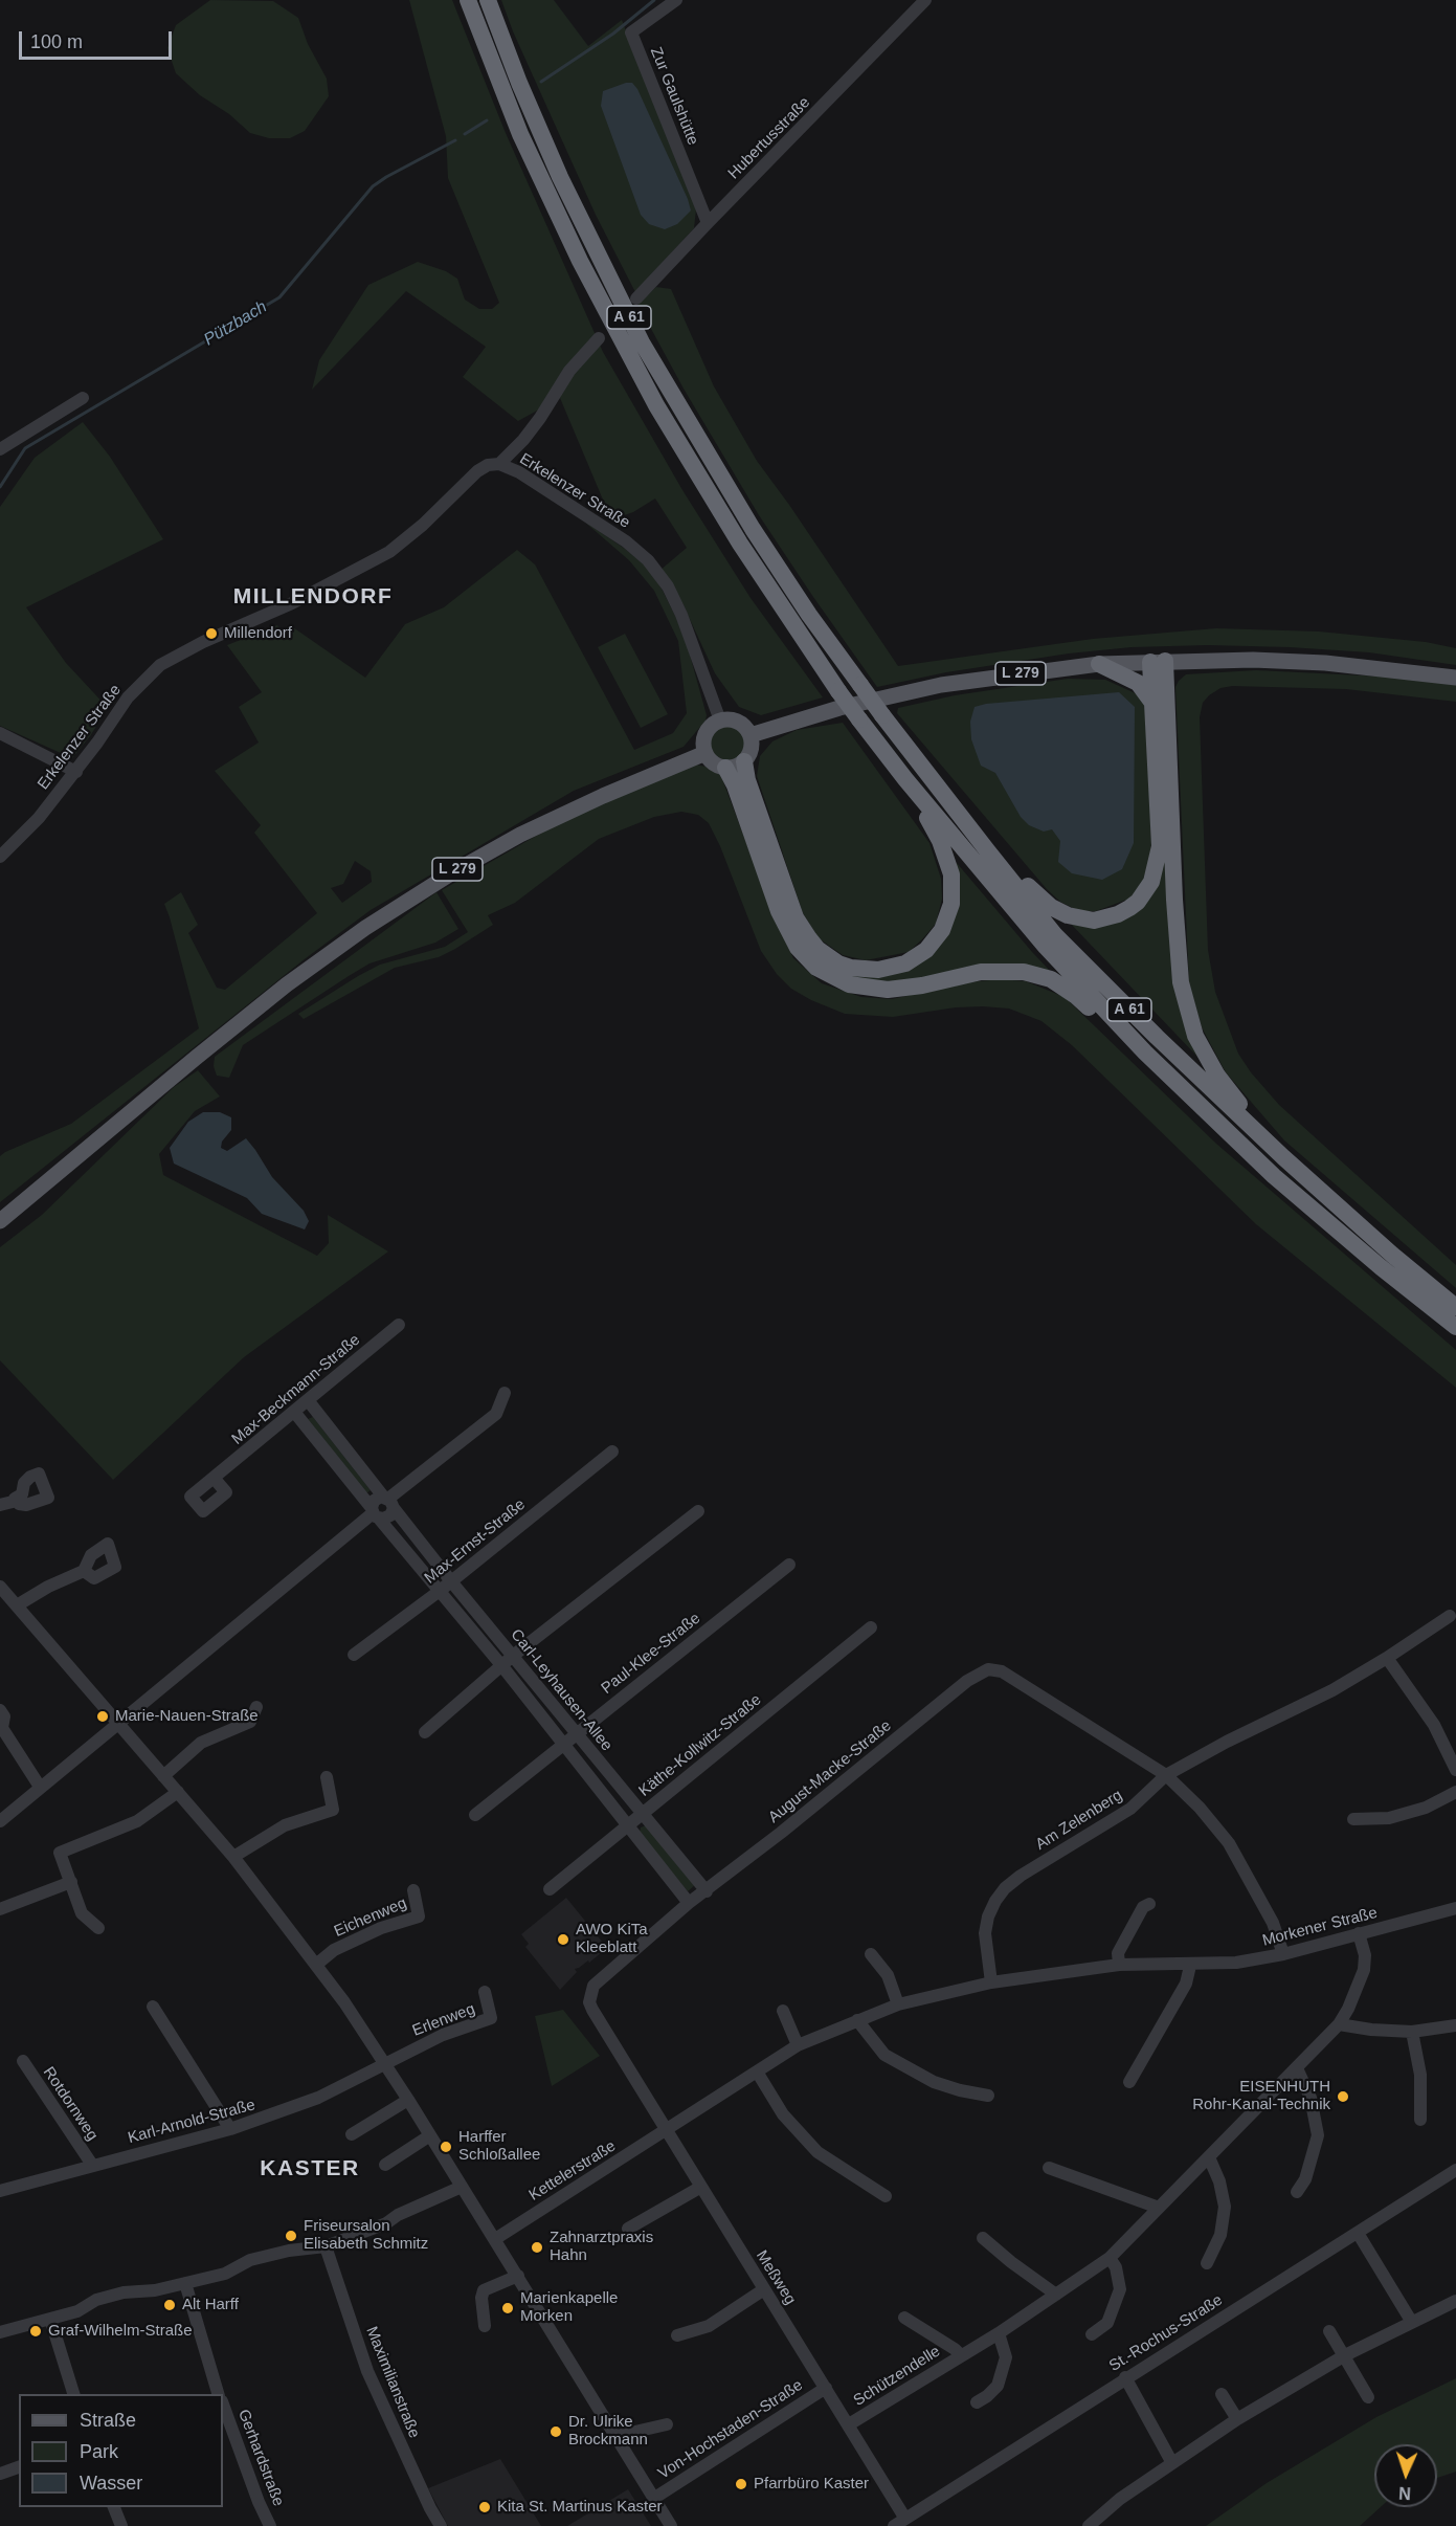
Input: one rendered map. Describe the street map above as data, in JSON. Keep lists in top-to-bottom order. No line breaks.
{"streets":{"highway":["A 61"],"main road":["L 279"],"street":["Zur Gaulshütte","Hubertusstraße","Erkelenzer Straße","Max-Beckmann-Straße","Max-Ernst-Straße","Paul-Klee-Straße","Carl-Leyhausen-Allee","Käthe-Kollwitz-Straße","August-Macke-Straße","Am Zelenberg","Eichenweg","Morkener Straße","Erlenweg","Rotdornweg","Karl-Arnold-Straße","Kettelerstraße","Meßweg","St.-Rochus-Straße","Schützendelle","Maximilianstraße","Von-Hochstaden-Straße","Gerhardstraße"]},"crossings":[["Zur Gaulshütte","Hubertusstraße"],["Erkelenzer Straße","L 279"],["Max-Beckmann-Straße","Carl-Leyhausen-Allee"],["Max-Ernst-Straße","Carl-Leyhausen-Allee"],["Paul-Klee-Straße","Carl-Leyhausen-Allee"],["Carl-Leyhausen-Allee","Käthe-Kollwitz-Straße"],["Carl-Leyhausen-Allee","August-Macke-Straße"],["August-Macke-Straße","Am Zelenberg"],["August-Macke-Straße","Morkener Straße"],["August-Macke-Straße","Meßweg"],["Am Zelenberg","Morkener Straße"],["Morkener Straße","Kettelerstraße"],["Morkener Straße","Meßweg"],["Morkener Straße","Schützendelle"],["Erlenweg","Karl-Arnold-Straße"],["Rotdornweg","Karl-Arnold-Straße"],["Kettelerstraße","Meßweg"],["Meßweg","St.-Rochus-Straße"],["Meßweg","Schützendelle"],["Meßweg","Von-Hochstaden-Straße"]],"districts":["MILLENDORF","KASTER"],"water":["Pützbach"],"places":["Millendorf","Marie-Nauen-Straße","AWO KiTa Kleeblatt","EISENHUTH Rohr-Kanal-Technik","Harffer Schloßallee","Friseursalon Elisabeth Schmitz","Zahnarztpraxis Hahn","Alt Harff","Marienkapelle Morken","Graf-Wilhelm-Straße","Dr. Ulrike Brockmann","Pfarrbüro Kaster","Kita St. Martinus Kaster"],"legend":["Straße","Park","Wasser"],"scale_bar":"100 m","north":"bottom"}
